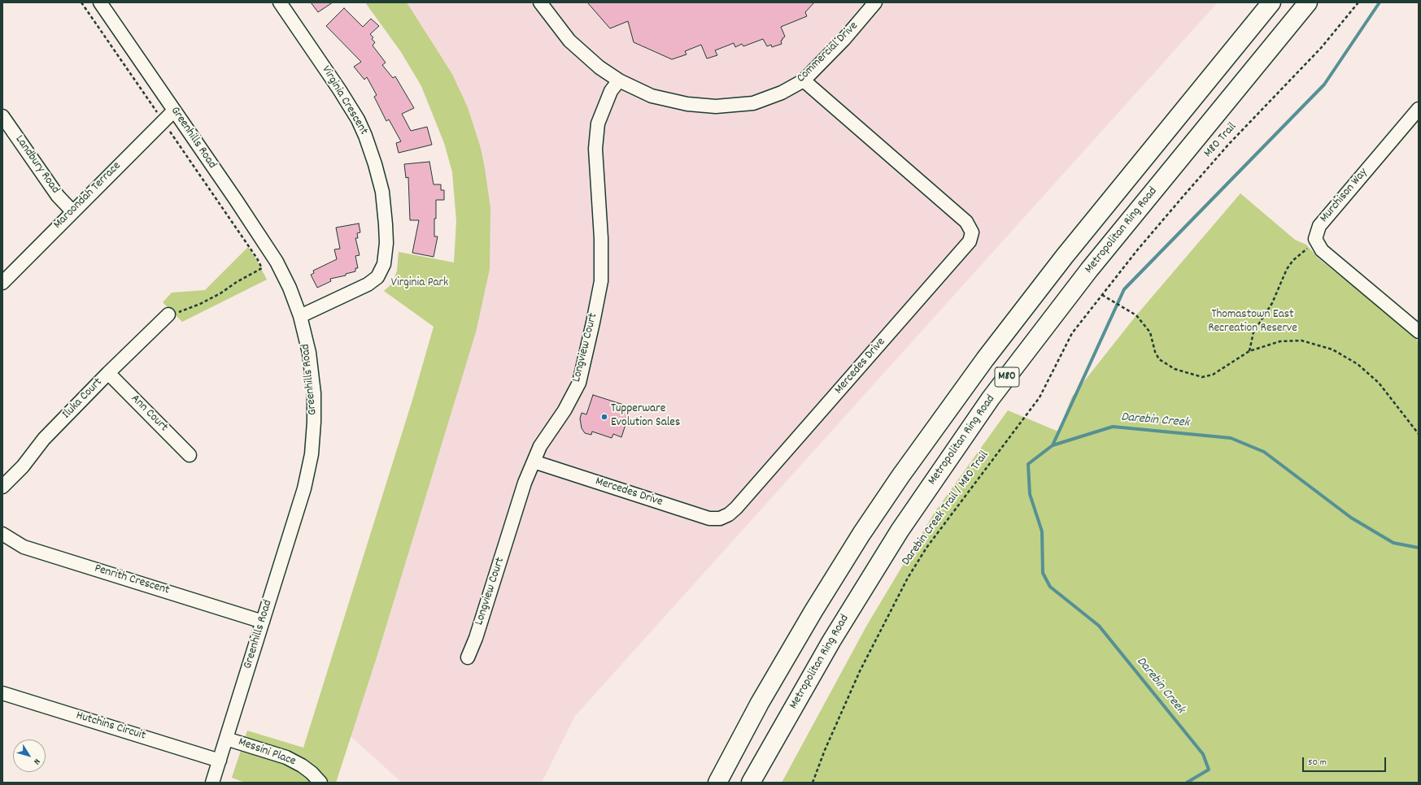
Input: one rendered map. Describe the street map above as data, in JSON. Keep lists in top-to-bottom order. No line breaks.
{"streets":{"highway":["Metropolitan Ring Road","M80"],"street":["Commercial Drive","Virginia Crescent","Greenhills Road","Landbury Road","Maroondah Terrace","Murchison Way","Longview Court","Mercedes Drive","Iluka Court","Ann Court","Penrith Crescent","Hutchins Circuit","Messini Place"],"path":["M80 Trail","Darebin Creek Trail / M80 Trail"]},"crossings":[["Commercial Drive","Longview Court"],["Commercial Drive","Mercedes Drive"],["Virginia Crescent","Greenhills Road"],["Greenhills Road","Maroondah Terrace"],["Greenhills Road","Penrith Crescent"],["Greenhills Road","Hutchins Circuit"],["Greenhills Road","Messini Place"],["M80 Trail","Darebin Creek Trail / M80 Trail"],["Landbury Road","Maroondah Terrace"],["Longview Court","Mercedes Drive"],["Iluka Court","Ann Court"]],"water":["Darebin Creek"],"parks":["Virginia Park","Thomastown East Recreation Reserve"],"places":["Tupperware Evolution Sales"],"scale_bar":"50 m","north":"bottom right"}
